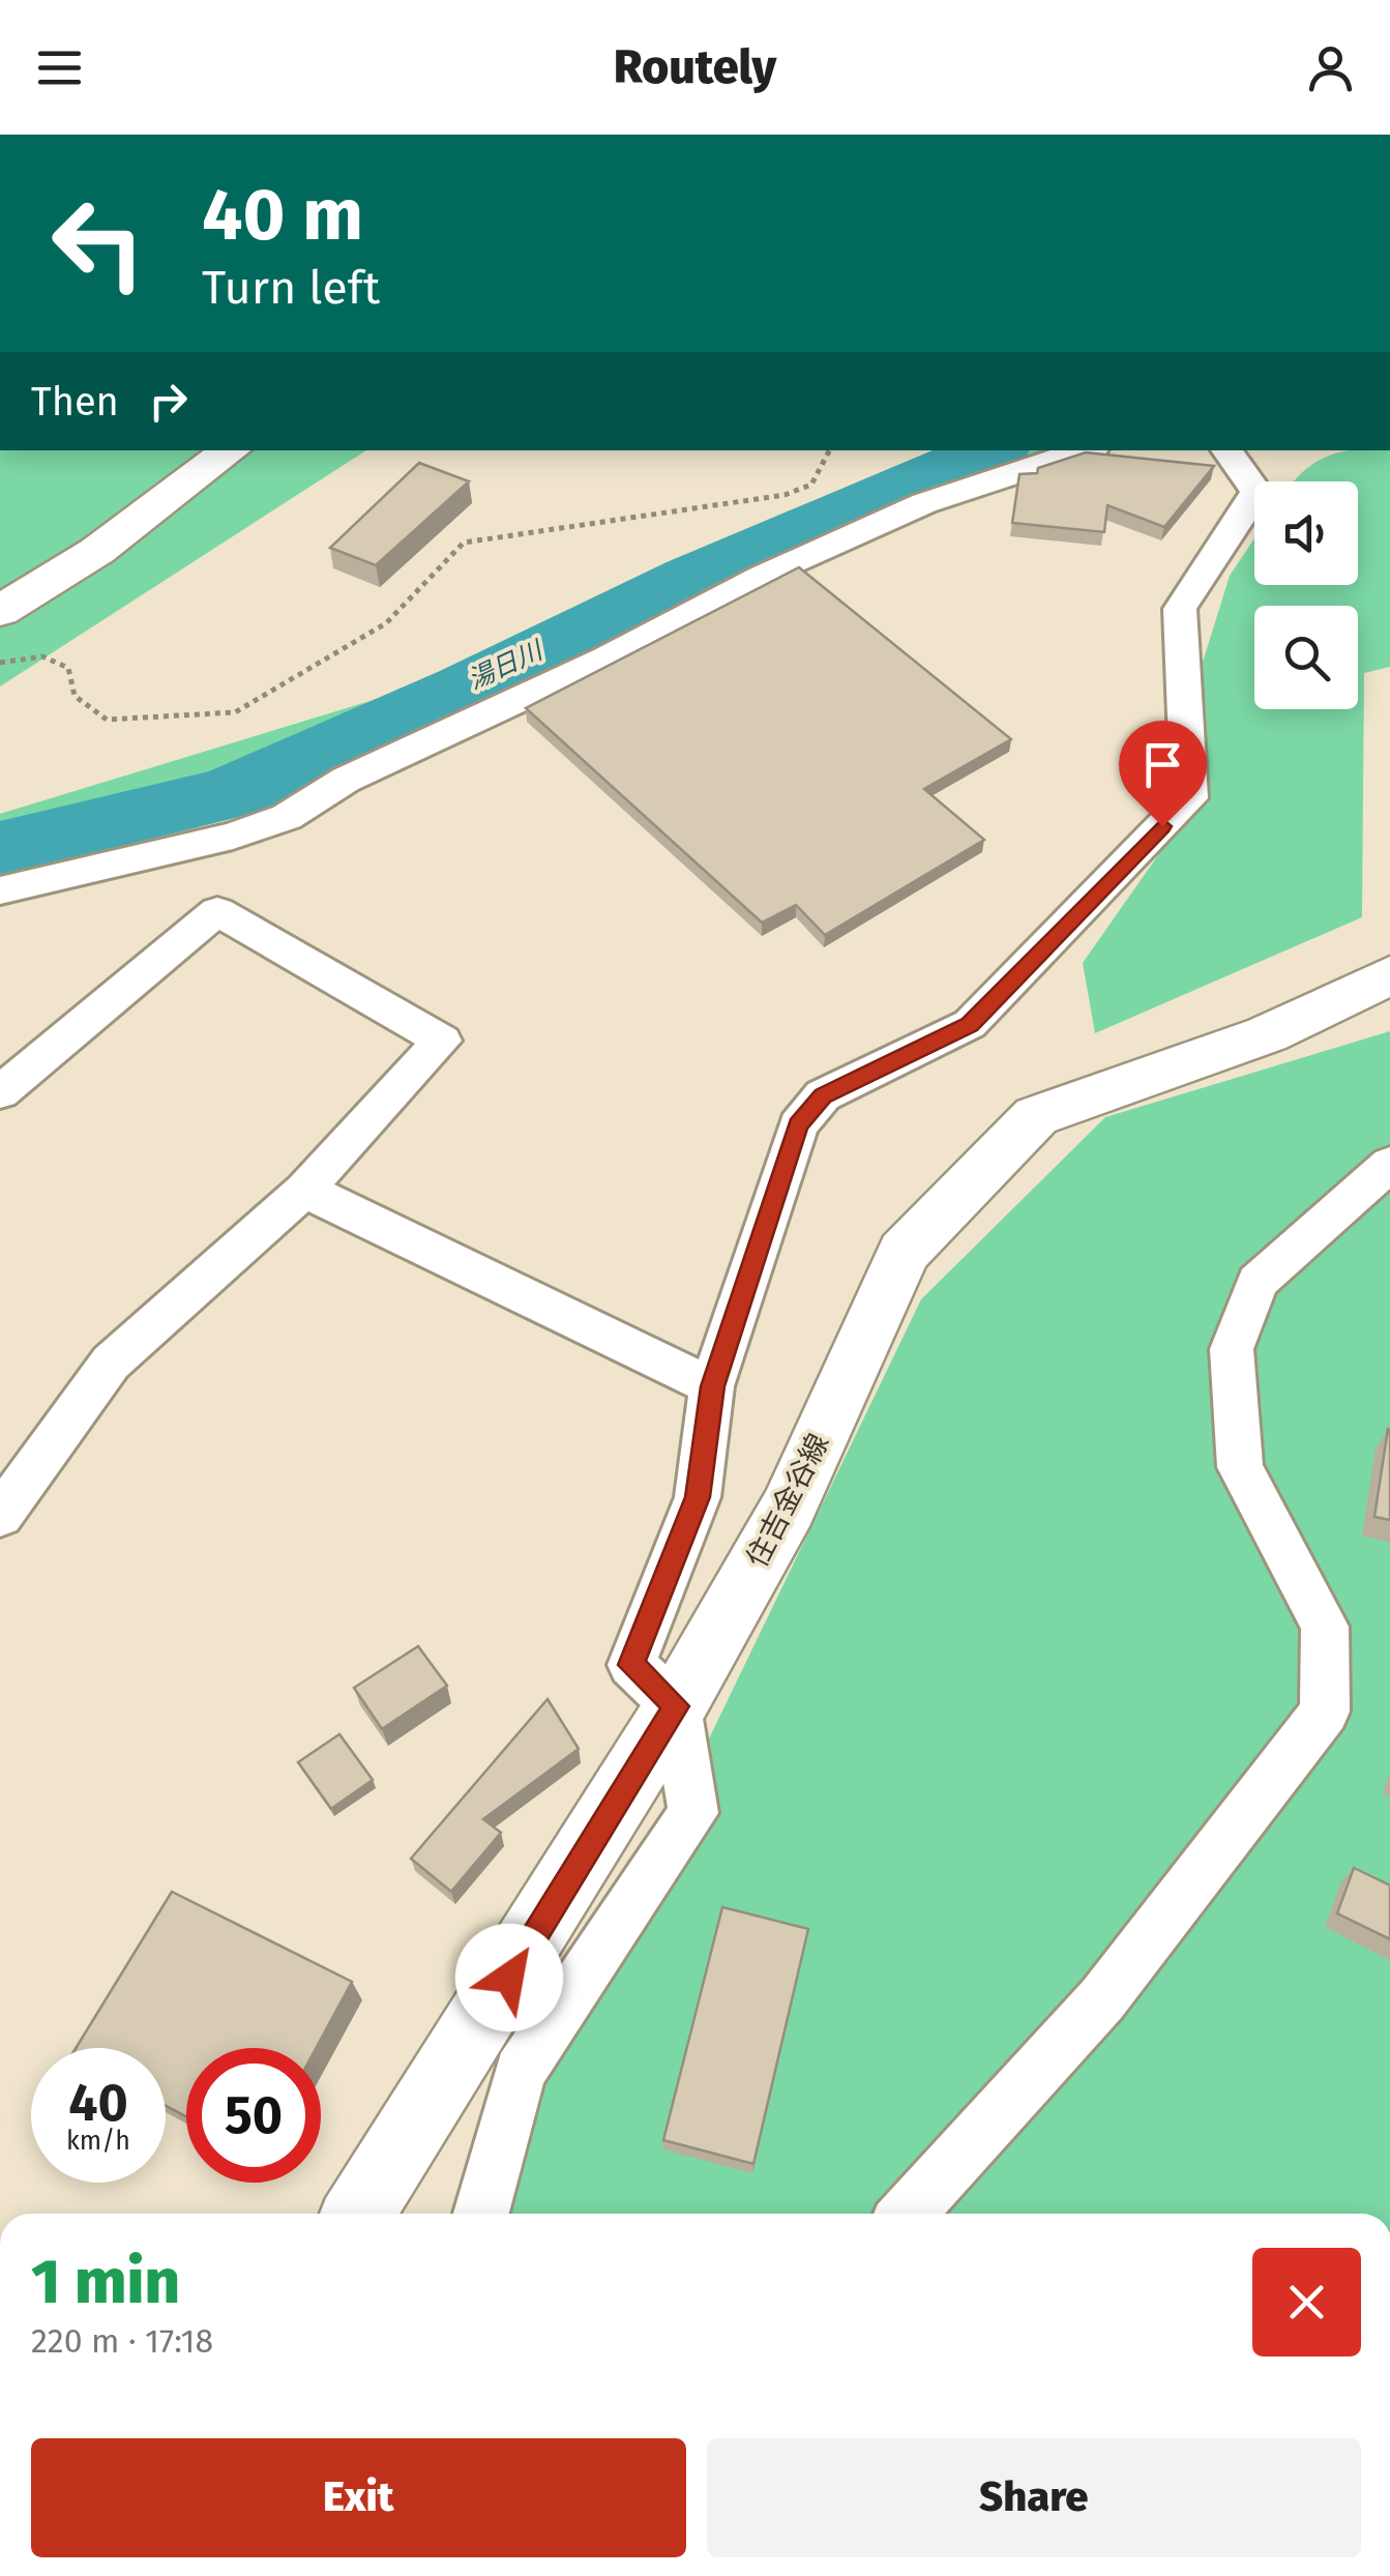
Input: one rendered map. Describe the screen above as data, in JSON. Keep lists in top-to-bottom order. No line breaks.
{"streets":{"main road":["住吉金谷線"]},"water":["湯日川"],"page":{"header":"Routely","turn":["40 m","Turn left"],"then":"Then","speed":"40 km/h","limit":"50","heading":["1 min","220 m · 17:18"],"buttons":["Exit","Share"]}}
